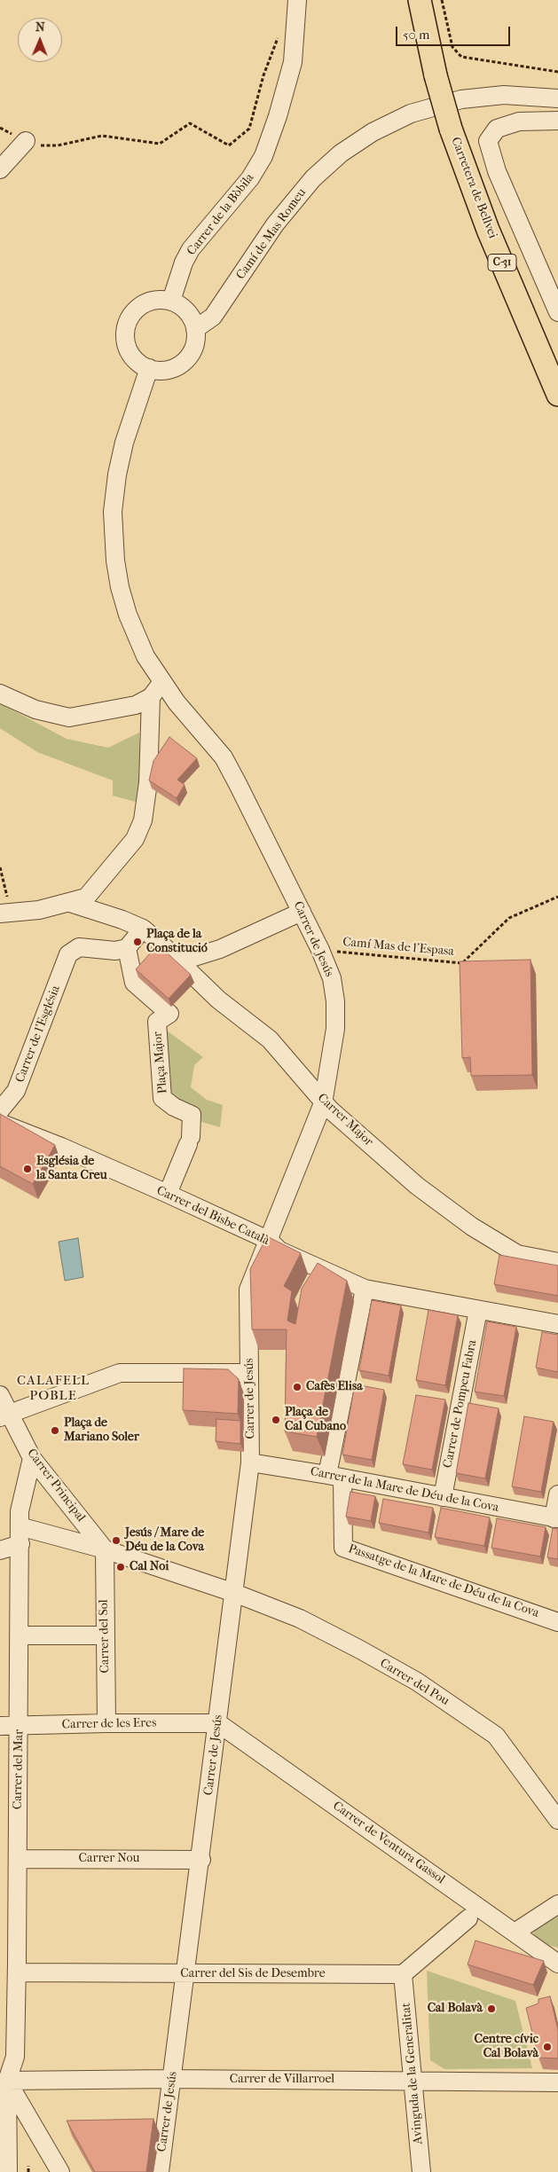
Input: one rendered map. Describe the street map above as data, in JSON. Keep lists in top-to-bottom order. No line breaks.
{"streets":{"main road":["Carretera de Bellvei","C-31"],"street":["Carrer de la Bòbila","Camí de Mas Romeu","Carrer de Jesús","Carrer de l'Església","Plaça Major","Carrer Major","Carrer del Bisbe Català","Carrer de Pompeu Fabra","Carrer Principal","Carrer de la Mare de Déu de la Cova","Passatge de la Mare de Déu de la Cova","Carrer del Sol","Carrer del Pou","Carrer de les Eres","Carrer del Mar","Carrer de Ventura Gassol","Carrer Nou","Carrer del Sis de Desembre","Avinguda de la Generalitat","Carrer de Villarroel"],"path":["Camí Mas de l'Espasa"]},"crossings":[["Carrer de la Bòbila","Camí de Mas Romeu"],["Carrer de Jesús","Camí Mas de l'Espasa"],["Carrer de Jesús","Carrer Major"],["Carrer de Jesús","Carrer del Bisbe Català"],["Carrer de Jesús","Carrer de la Mare de Déu de la Cova"],["Carrer de Jesús","Carrer del Pou"],["Carrer de Jesús","Carrer de les Eres"],["Carrer de Jesús","Carrer de Ventura Gassol"],["Carrer de Jesús","Carrer Nou"],["Carrer de Jesús","Carrer del Sis de Desembre"],["Carrer de Jesús","Carrer de Villarroel"],["Carrer de l'Església","Plaça Major"],["Plaça Major","Carrer del Bisbe Català"],["Carrer del Bisbe Català","Carrer de Pompeu Fabra"],["Carrer de Pompeu Fabra","Carrer de la Mare de Déu de la Cova"],["Carrer Principal","Carrer del Sol"],["Carrer Principal","Carrer del Pou"],["Carrer Principal","Carrer del Mar"],["Carrer de la Mare de Déu de la Cova","Passatge de la Mare de Déu de la Cova"],["Carrer del Sol","Carrer del Pou"],["Carrer del Sol","Carrer de les Eres"],["Carrer del Pou","Carrer del Mar"],["Carrer de les Eres","Carrer del Mar"],["Carrer de les Eres","Carrer de Ventura Gassol"],["Carrer del Mar","Carrer Nou"],["Carrer del Mar","Carrer del Sis de Desembre"],["Carrer del Mar","Carrer de Villarroel"],["Carrer del Sis de Desembre","Avinguda de la Generalitat"],["Avinguda de la Generalitat","Carrer de Villarroel"]],"districts":["CALAFELL POBLE"],"places":["Plaça de la Constitució","Església de la Santa Creu","Cafès Elisa","Plaça de Cal Cubano","Plaça de Mariano Soler","Jesús / Mare de Déu de la Cova","Cal Noi","Cal Bolavà","Centre cívic Cal Bolavà"],"scale_bar":"50 m","north":"top"}
